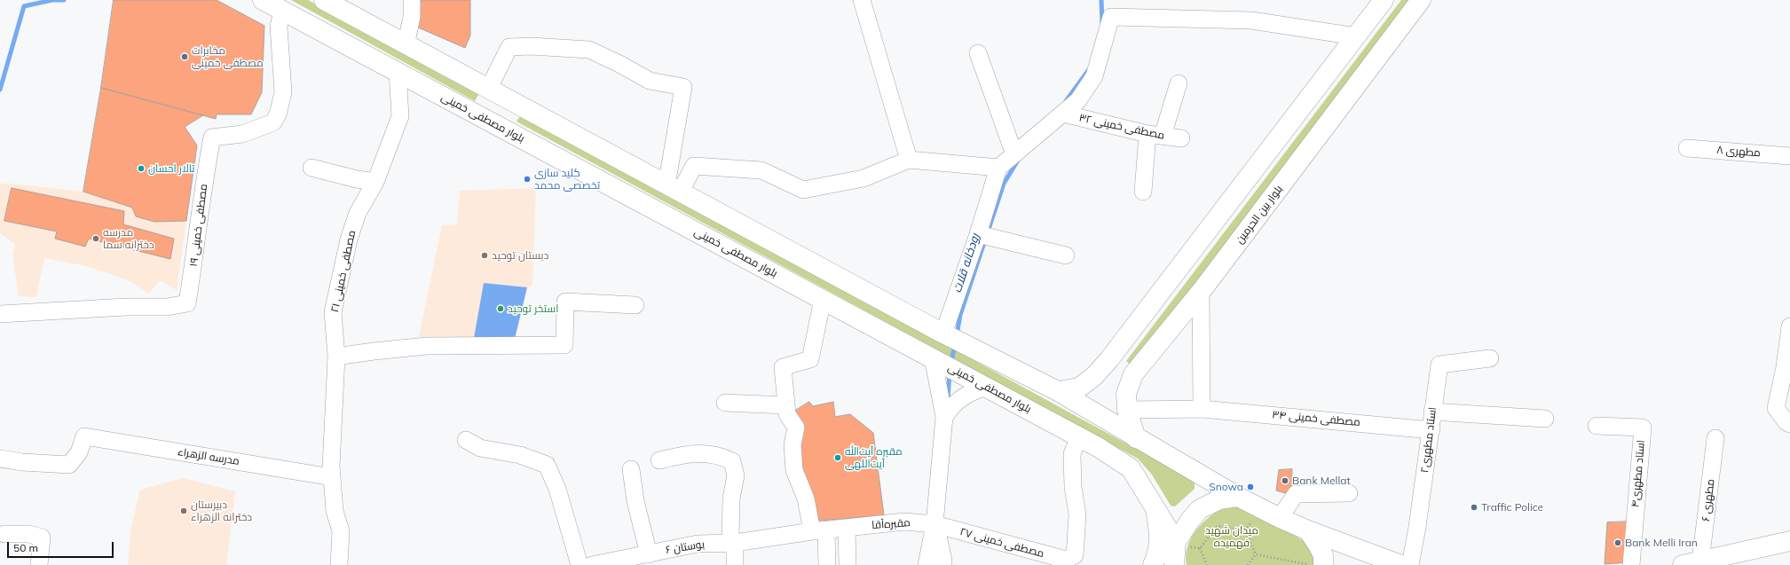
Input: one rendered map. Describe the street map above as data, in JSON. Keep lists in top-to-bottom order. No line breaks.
{"streets":{"main road":["بلوار مصطفی خمینی","بلوار بین الحرمین"],"street":["مصطفی خمینی ۳۲","مطهری ۸","مصطفی خمینی ۱۹","مصطفی خمینی ۲۱","مصطفی خمینی ۳۴","استاد مطهری۲","مدرسه الزهراء","استاد مطهری۴","مطهری ۶","مقبره‌آقا","مصطفی خمینی ۲۷","بوستان ۶"]},"crossings":[["بلوار مصطفی خمینی","مصطفی خمینی ۱۹"],["بلوار مصطفی خمینی","مصطفی خمینی ۲۱"],["بلوار مصطفی خمینی","مصطفی خمینی ۲۷"],["بلوار بین الحرمین","مصطفی خمینی ۳۴"],["مصطفی خمینی ۲۱","مدرسه الزهراء"],["مصطفی خمینی ۳۴","استاد مطهری۲"],["مقبره‌آقا","مصطفی خمینی ۲۷"],["مقبره‌آقا","بوستان ۶"]],"water":["رودخانه قلات"],"parks":["میدان شهید فهمیده"],"places":["مخابرات مصطفی خمینی","تالار احسان","کلید سازی تخصصی محمد","مدرسه دخترانه سما","دبستان توحید","استخر توحید","مقبره آیت‌الله آیت‌اللهی","Bank Mellat","Snowa","Traffic Police","دبیرستان دخترانه الزهراء","Bank Melli Iran"],"scale_bar":"50 m"}
